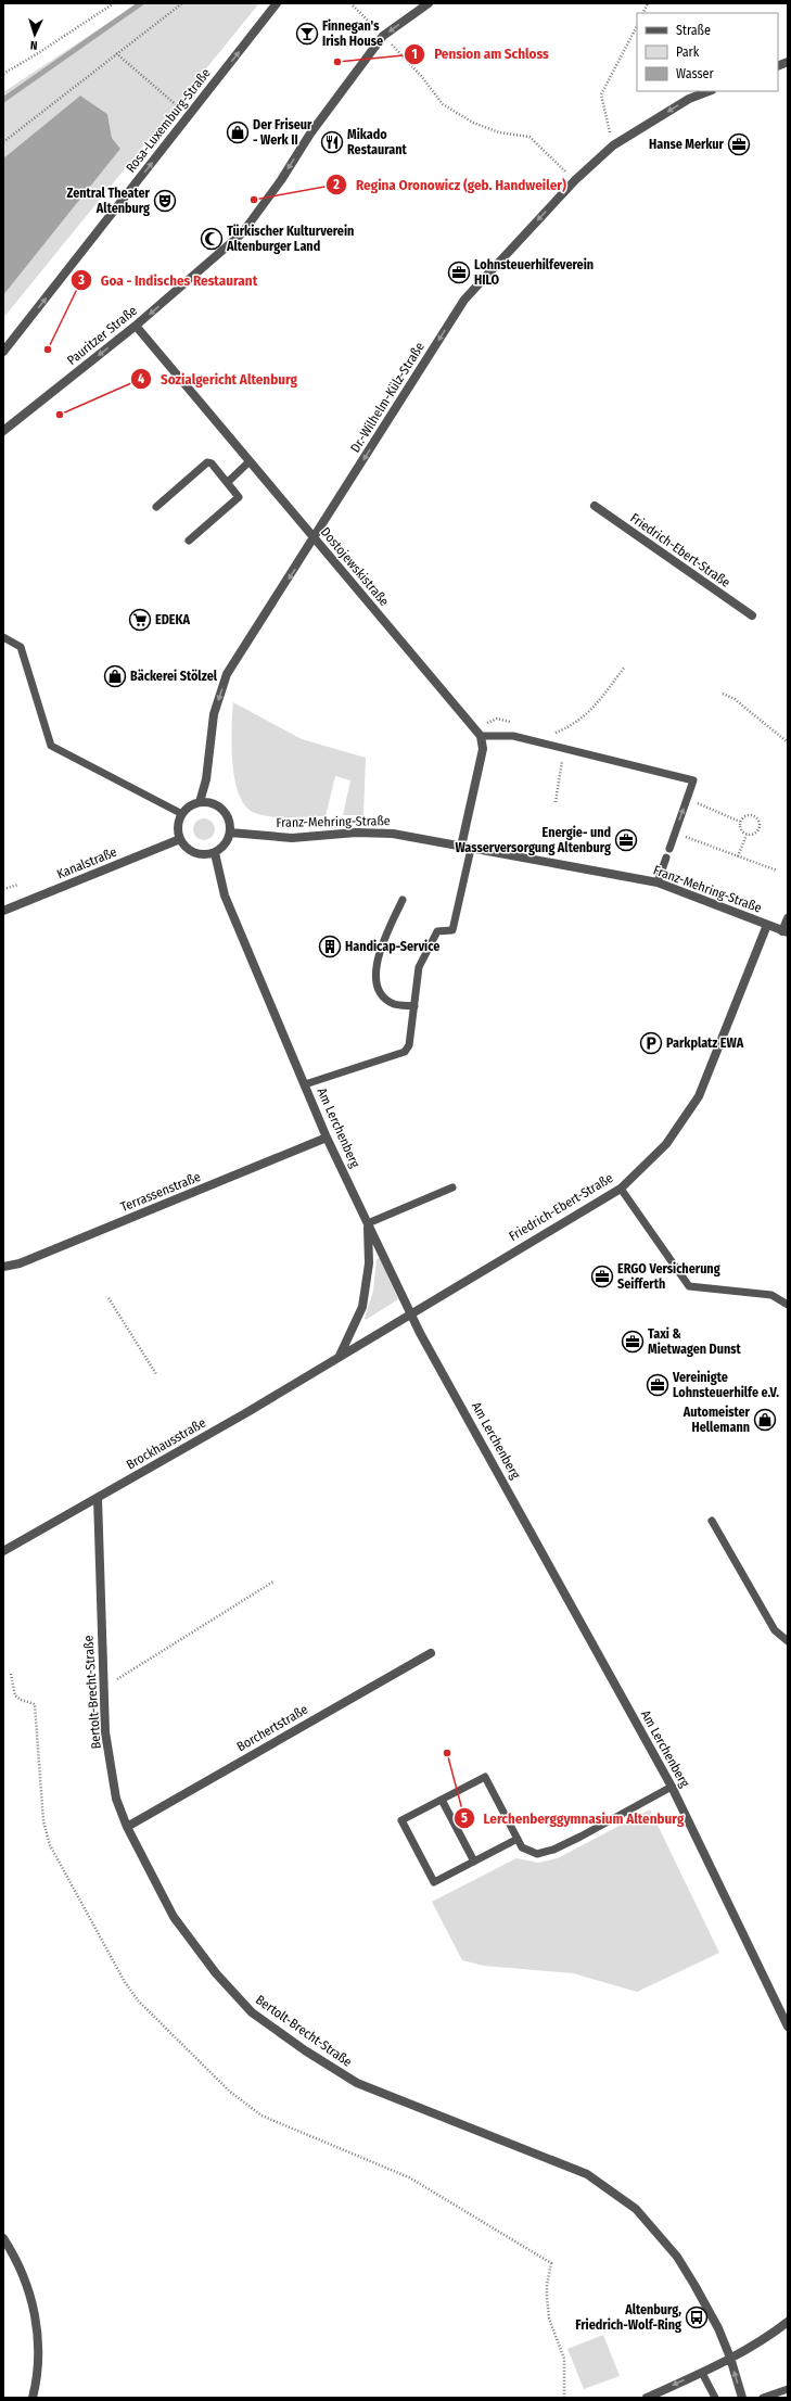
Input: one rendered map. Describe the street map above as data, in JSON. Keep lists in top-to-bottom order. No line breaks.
{"streets":{"street":["Rosa-Luxemburg-Straße","Pauritzer Straße","Dr.-Wilhelm-Külz-Straße","Friedrich-Ebert-Straße","Dostojewskistraße","Franz-Mehring-Straße","Kanalstraße","Am Lerchenberg","Terrassenstraße","Brockhausstraße","Bertolt-Brecht-Straße","Borchertstraße"]},"crossings":[["Pauritzer Straße","Dostojewskistraße"],["Dr.-Wilhelm-Külz-Straße","Dostojewskistraße"],["Dr.-Wilhelm-Külz-Straße","Franz-Mehring-Straße"],["Dr.-Wilhelm-Külz-Straße","Kanalstraße"],["Dr.-Wilhelm-Külz-Straße","Am Lerchenberg"],["Friedrich-Ebert-Straße","Franz-Mehring-Straße"],["Friedrich-Ebert-Straße","Am Lerchenberg"],["Friedrich-Ebert-Straße","Brockhausstraße"],["Franz-Mehring-Straße","Kanalstraße"],["Franz-Mehring-Straße","Am Lerchenberg"],["Kanalstraße","Am Lerchenberg"],["Am Lerchenberg","Terrassenstraße"],["Am Lerchenberg","Brockhausstraße"],["Brockhausstraße","Bertolt-Brecht-Straße"],["Bertolt-Brecht-Straße","Borchertstraße"]],"one_way":["Rosa-Luxemburg-Straße","Pauritzer Straße","Dr.-Wilhelm-Külz-Straße"],"places":{"bar":["Finnegan's Irish House"],"other":["Pension am Schloss","Regina Oronowicz (geb. Handweiler)","Goa - Indisches Restaurant","Sozialgericht Altenburg","Lerchenberggymnasium Altenburg"],"shop":["Der Friseur - Werk II","Bäckerei Stölzel","Automeister Hellemann"],"restaurant":["Mikado Restaurant"],"office":["Hanse Merkur","Lohnsteuerhilfeverein HILO","Energie- und Wasserversorgung Altenburg","ERGO Versicherung Seifferth","Taxi & Mietwagen Dunst","Vereinigte Lohnsteuerhilfe e.V."],"theatre":["Zentral Theater Altenburg"],"mosque":["Türkischer Kulturverein Altenburger Land"],"supermarket":["EDEKA"],"building":["Handicap-Service"],"parking":["Parkplatz EWA"],"bus stop":["Altenburg, Friedrich-Wolf-Ring"]},"legend":["Straße","Park","Wasser"],"north":"bottom"}
